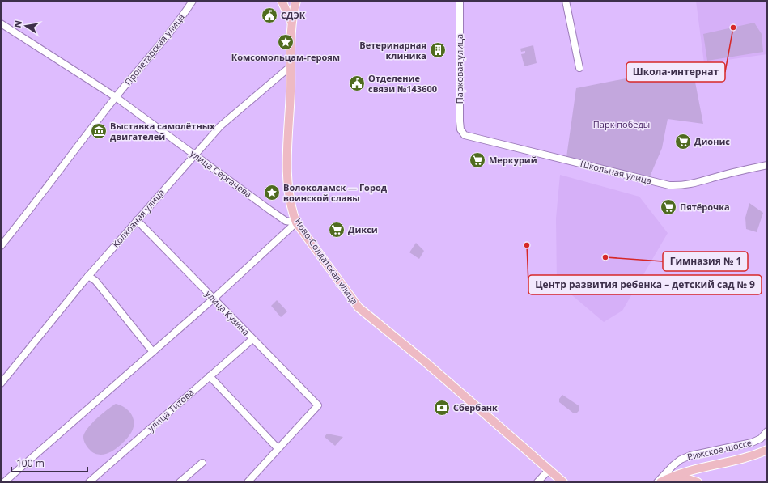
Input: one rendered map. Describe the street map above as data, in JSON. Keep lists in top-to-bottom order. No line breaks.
{"streets":{"main road":["Ново-Солдатская улица"],"street":["Пролетарская улица","Парковая улица","Школьная улица","улица Сергачева","Колхозная улица","улица Кузина","улица Титова","Рижское шоссе"]},"crossings":[["Пролетарская улица","улица Сергачева"],["Парковая улица","Школьная улица"],["улица Сергачева","Колхозная улица"],["улица Сергачева","Ново-Солдатская улица"],["Колхозная улица","Ново-Солдатская улица"],["Колхозная улица","улица Кузина"],["улица Кузина","улица Титова"]],"parks":["Парк победы"],"places":{"public building":["СДЭК","Отделение связи №143600"],"other":["Школа-интернат","Центр развития ребенка – детский сад № 9","Гимназия № 1"],"place":["Комсомольцам-героям","Волоколамск — Город воинской славы"],"building":["Ветеринарная клиника"],"museum":["Выставка самолётных двигателей"],"supermarket":["Дионис","Меркурий","Пятёрочка","Дикси"],"bank":["Сбербанк"]},"scale_bar":"100 m","north":"left"}
